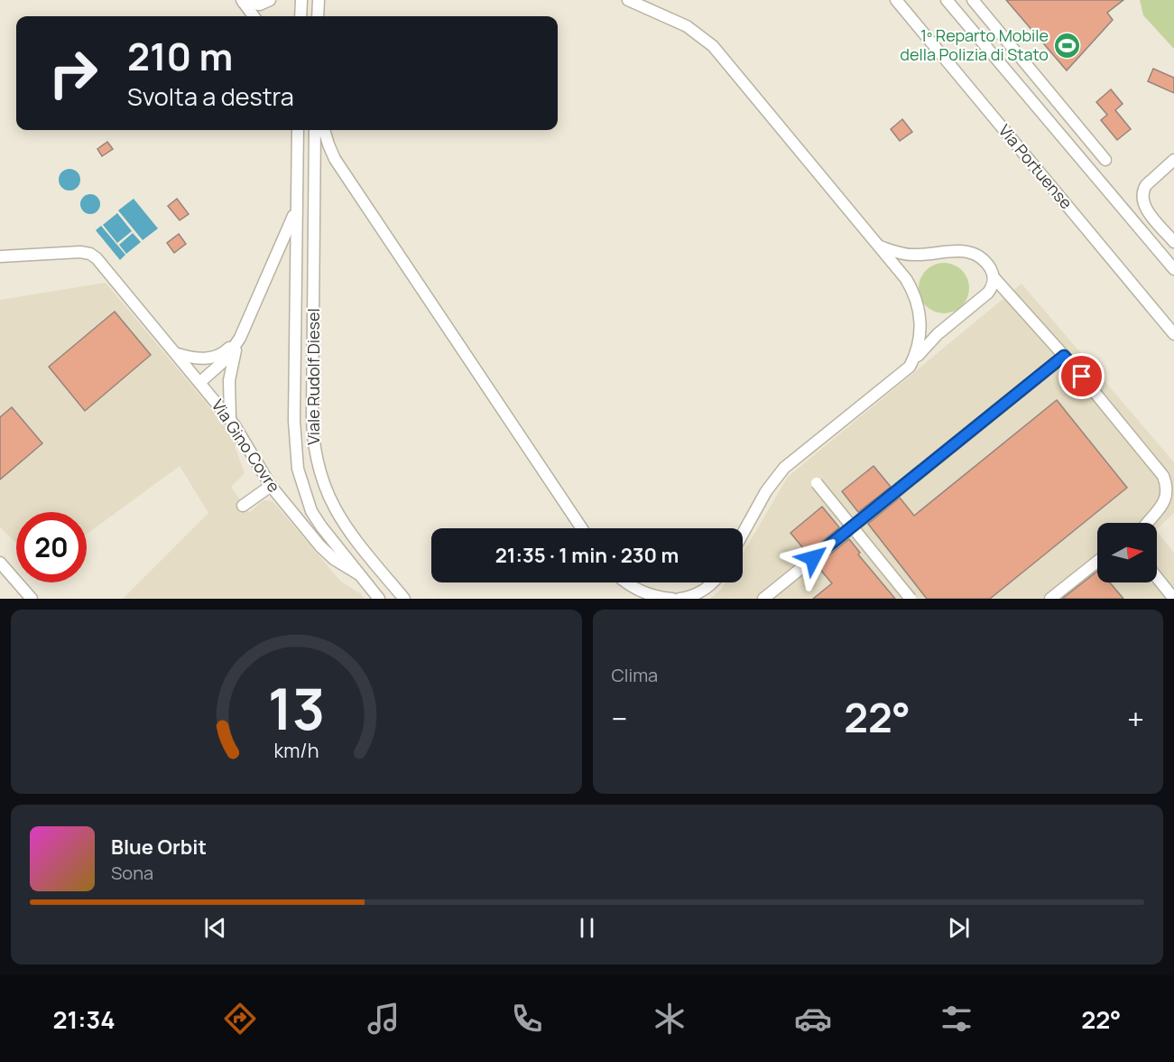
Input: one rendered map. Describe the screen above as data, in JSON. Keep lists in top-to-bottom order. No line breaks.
{"streets":{"street":["Via Portuense","Viale Rudolf Diesel","Via Gino Covre"]},"crossings":[["Viale Rudolf Diesel","Via Gino Covre"]],"places":{"sports":["1º Reparto Mobile della Polizia di Stato"]},"north":"right","page":{"turn":["210 m","Svolta a destra"],"limit":"20","trip":"21:35 · 1 min · 230 m","tile":"Clima","heat":["−","22°","+"],"song":["Blue Orbit","Sona"],"tabs":["21:34","22°"],"gauge":["13","km/h"]}}
